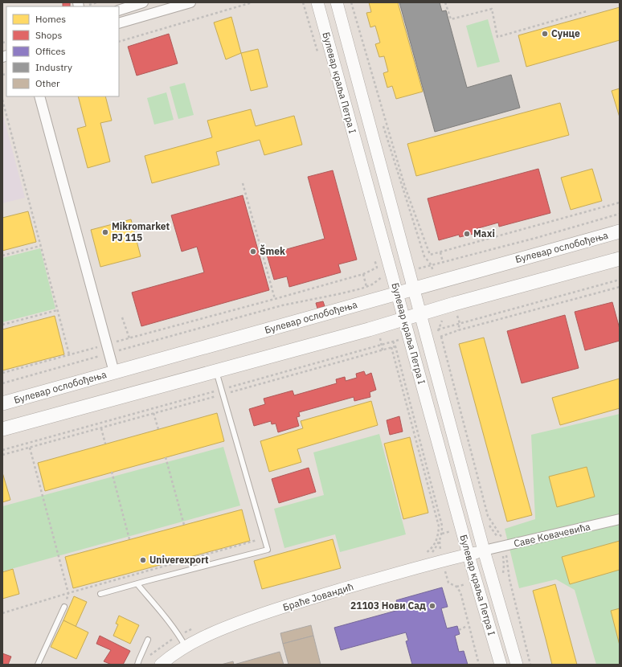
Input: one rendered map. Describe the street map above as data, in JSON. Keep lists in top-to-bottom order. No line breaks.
{"streets":{"main road":["Булевар ослобођења"],"street":["Булевар краља Петра I","Саве Ковачевића","Браће Јовандић"]},"crossings":[["Булевар краља Петра I","Булевар ослобођења"],["Булевар краља Петра I","Саве Ковачевића"],["Булевар краља Петра I","Браће Јовандић"],["Саве Ковачевића","Браће Јовандић"]],"places":["Сунце","Mikromarket PJ 115","Maxi","Šmek","Univerexport","21103 Нови Сад"],"legend":["Homes","Shops","Offices","Industry","Other"]}
